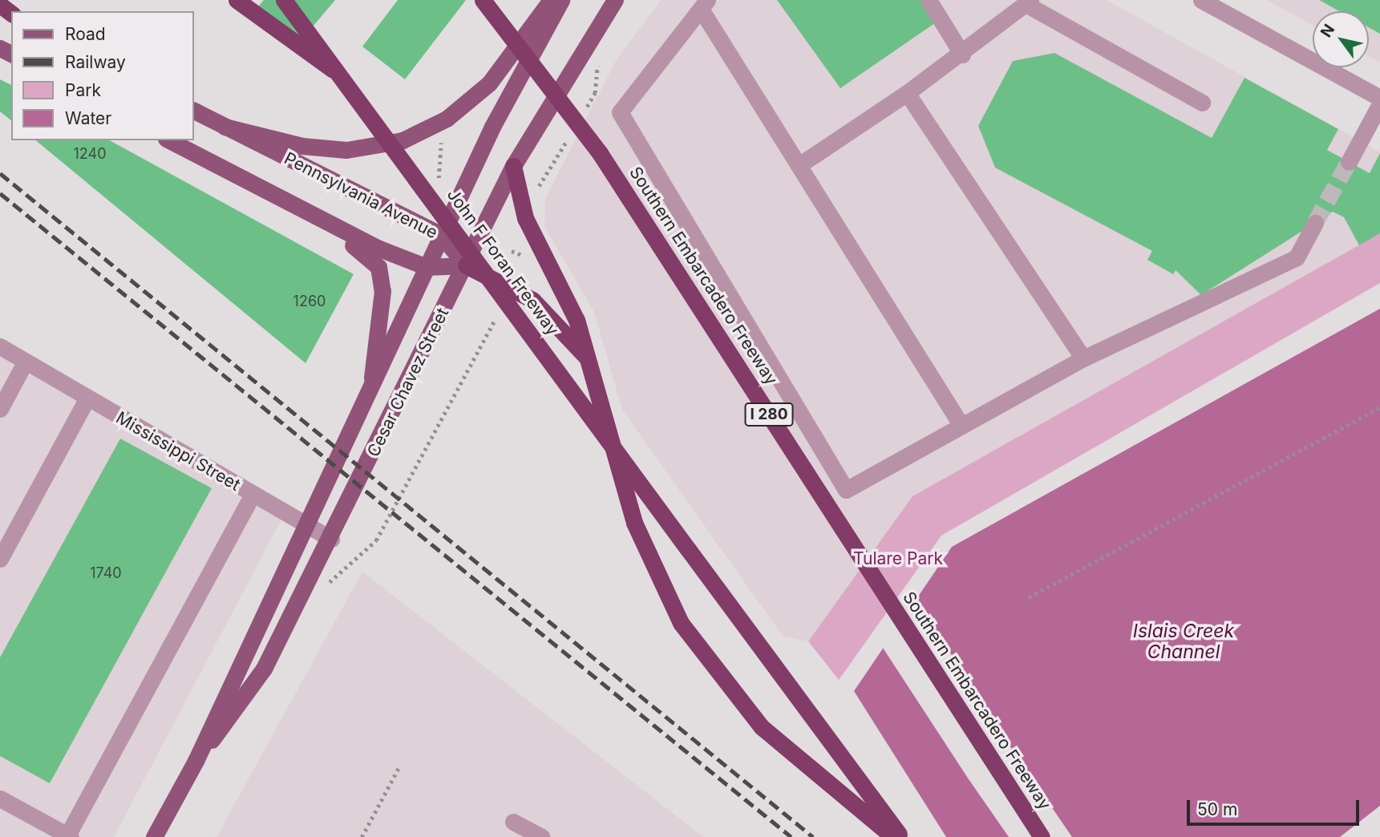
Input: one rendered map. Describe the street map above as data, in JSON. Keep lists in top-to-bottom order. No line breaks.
{"streets":{"highway":["John F Foran Freeway","Southern Embarcadero Freeway","I 280"],"main road":["Pennsylvania Avenue","Cesar Chavez Street"],"street":["Mississippi Street"]},"crossings":[["Pennsylvania Avenue","Cesar Chavez Street"],["Cesar Chavez Street","Mississippi Street"]],"water":["Islais Creek Channel"],"parks":["Tulare Park"],"house_numbers":["1240","1260","1740"],"legend":["Road","Railway","Park","Water"],"scale_bar":"50 m","north":"top left"}
